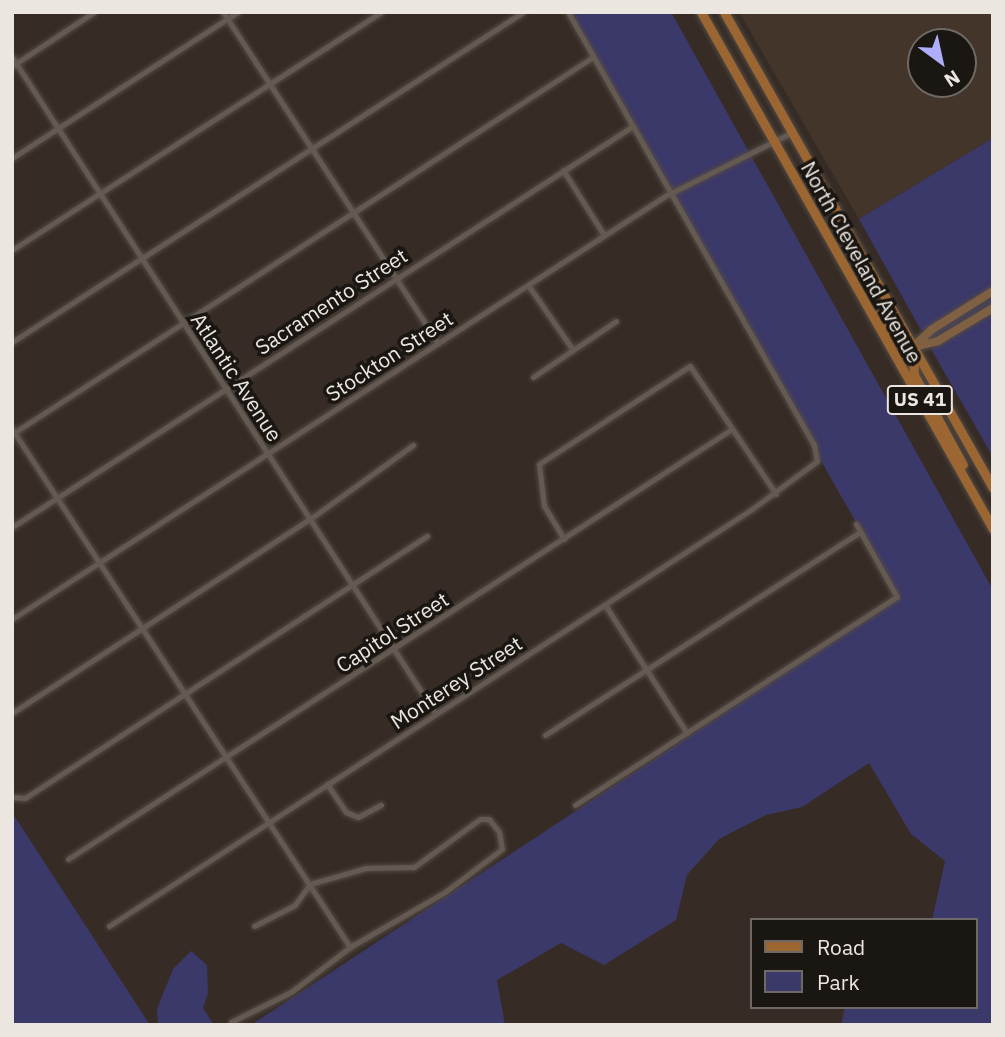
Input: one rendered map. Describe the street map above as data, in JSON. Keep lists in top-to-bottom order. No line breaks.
{"streets":{"main road":["North Cleveland Avenue","US 41"],"street":["Sacramento Street","Stockton Street","Atlantic Avenue","Capitol Street","Monterey Street"]},"crossings":[["North Cleveland Avenue","Stockton Street"],["Sacramento Street","Atlantic Avenue"],["Stockton Street","Atlantic Avenue"],["Stockton Street","Monterey Street"],["Atlantic Avenue","Capitol Street"],["Atlantic Avenue","Monterey Street"]],"legend":["Road","Park"],"north":"bottom right"}
